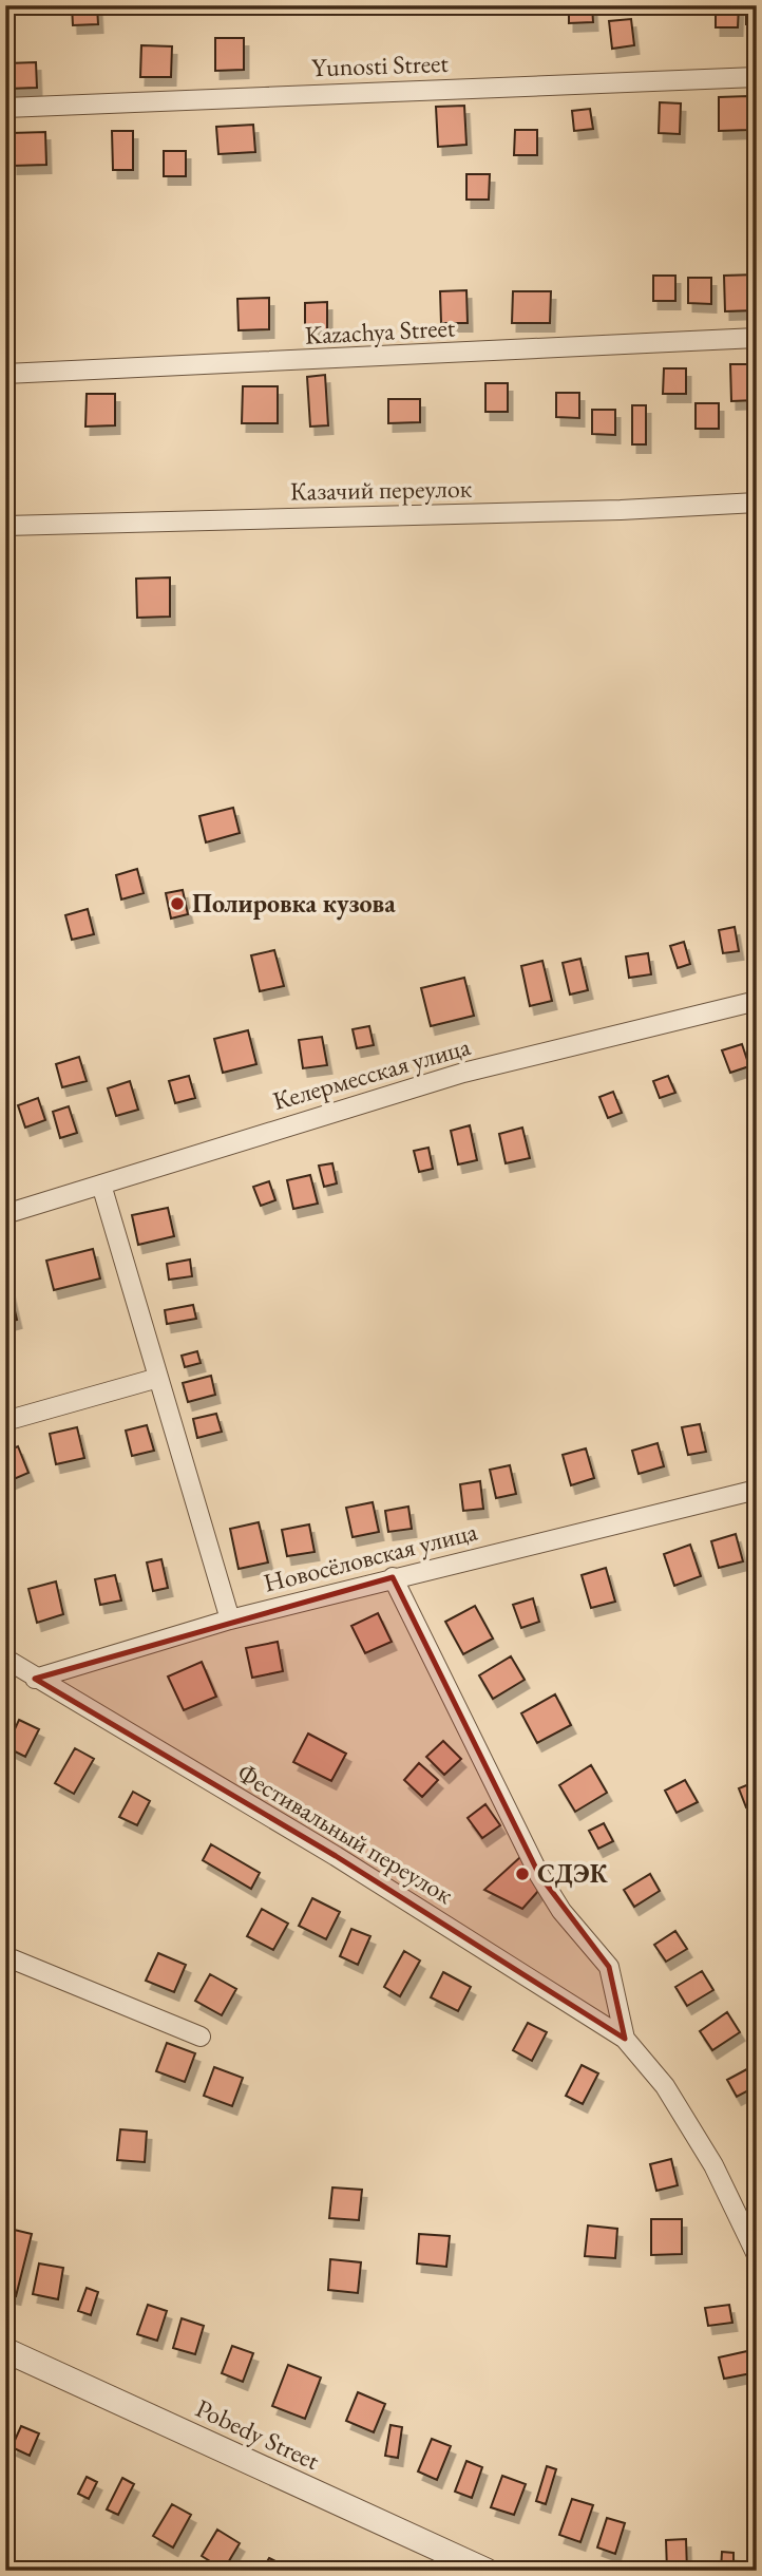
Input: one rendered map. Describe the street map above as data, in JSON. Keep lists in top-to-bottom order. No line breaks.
{"streets":{"street":["Yunosti Street","Kazachya Street","Казачий переулок","Келермесская улица","Новосёловская улица","Фестивальный переулок","Pobedy Street"]},"crossings":[["Новосёловская улица","Фестивальный переулок"]],"places":["Полировка кузова","СДЭК"]}
